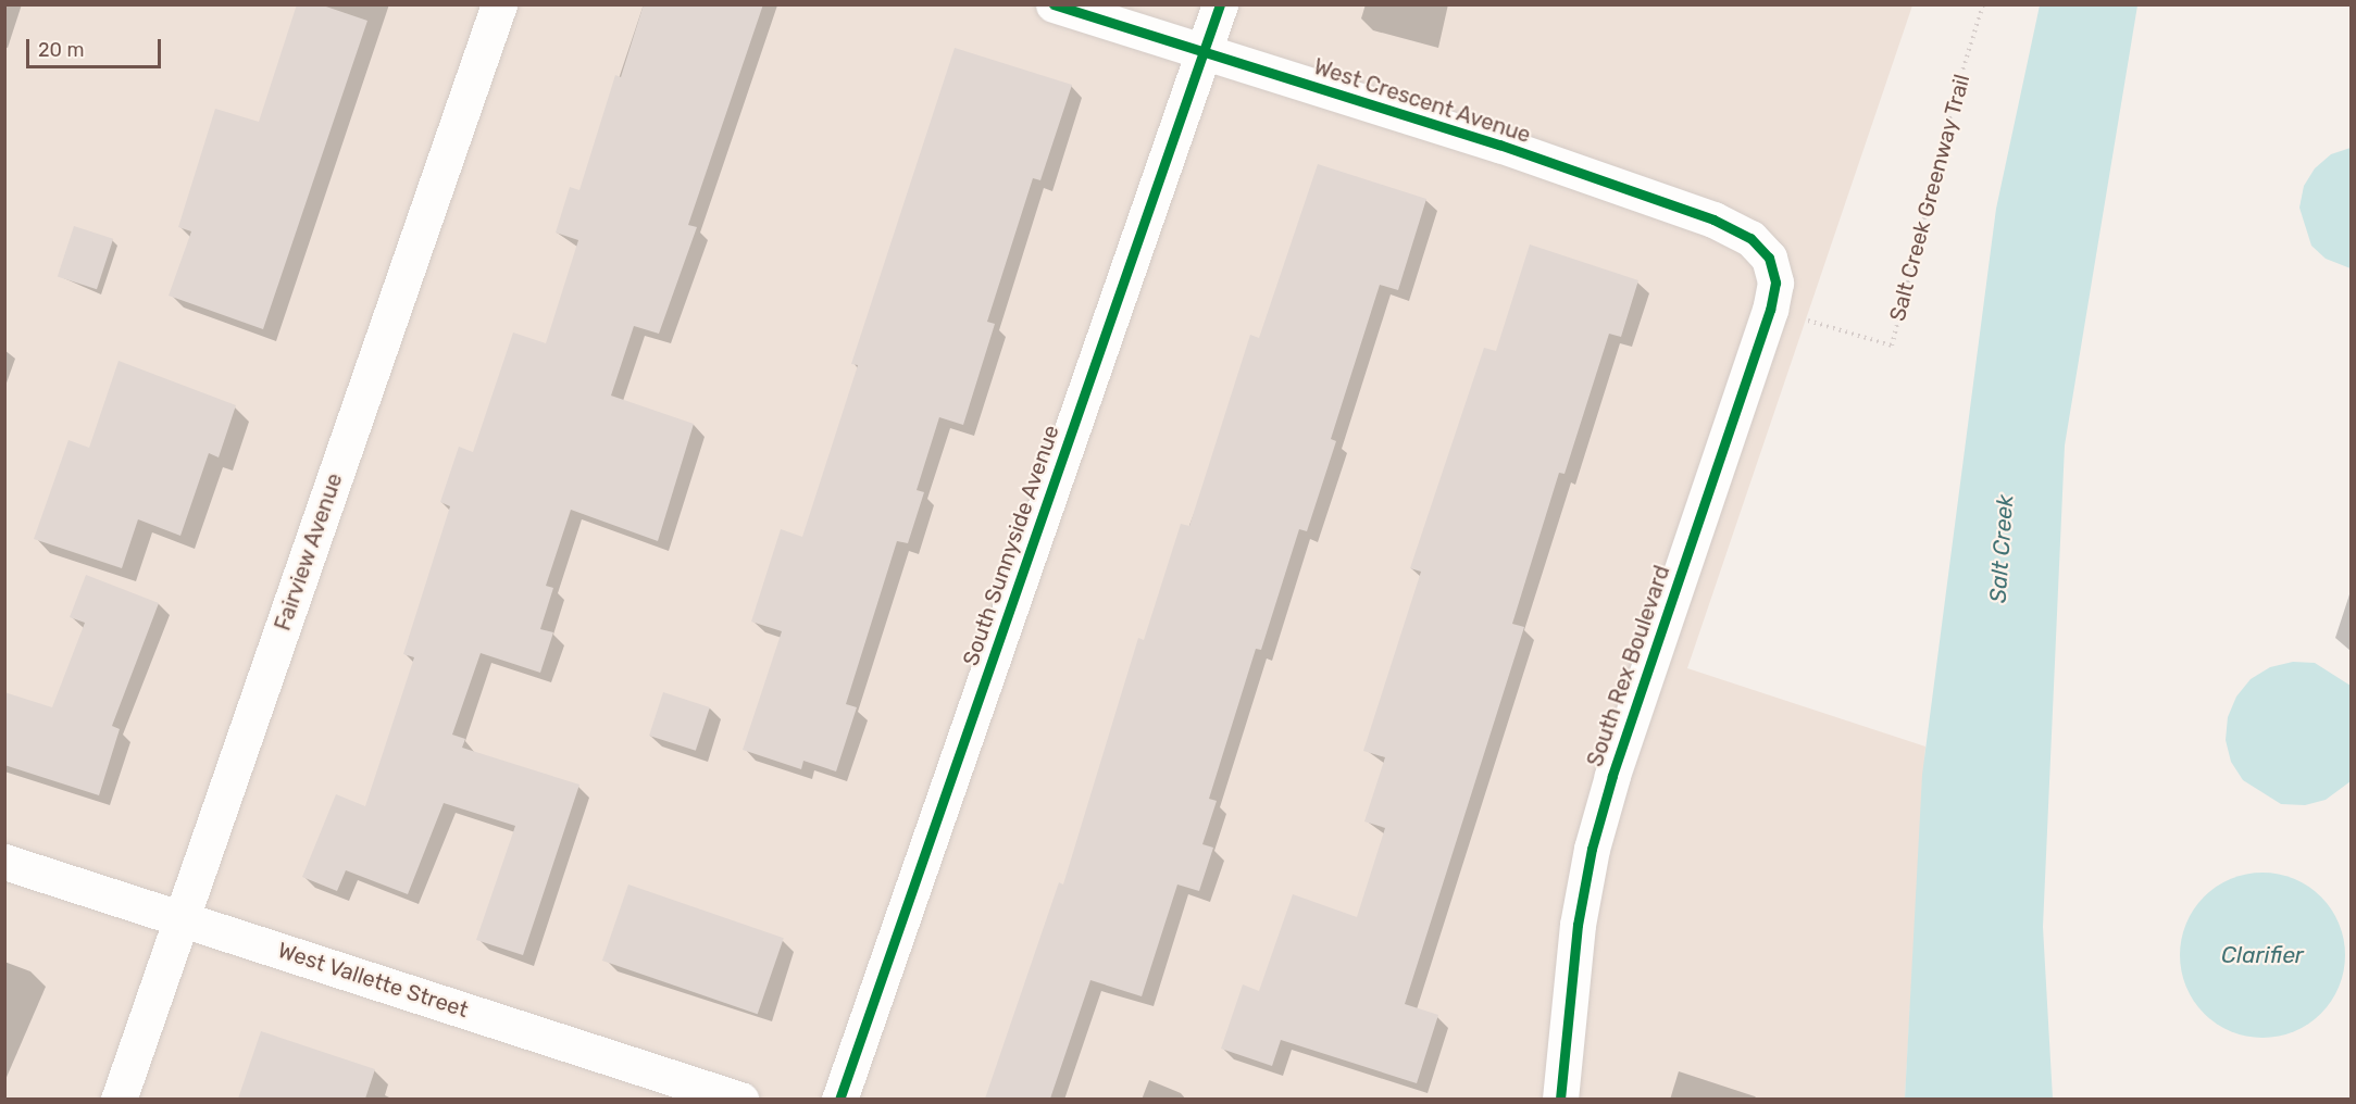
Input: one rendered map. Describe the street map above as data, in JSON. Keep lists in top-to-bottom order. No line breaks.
{"streets":{"street":["West Crescent Avenue","South Sunnyside Avenue","Fairview Avenue","South Rex Boulevard","West Vallette Street"],"path":["Salt Creek Greenway Trail"]},"crossings":[["West Crescent Avenue","South Sunnyside Avenue"],["West Crescent Avenue","South Rex Boulevard"],["Salt Creek Greenway Trail","South Rex Boulevard"],["Fairview Avenue","West Vallette Street"]],"water":["Salt Creek","Clarifier"],"scale_bar":"20 m"}
